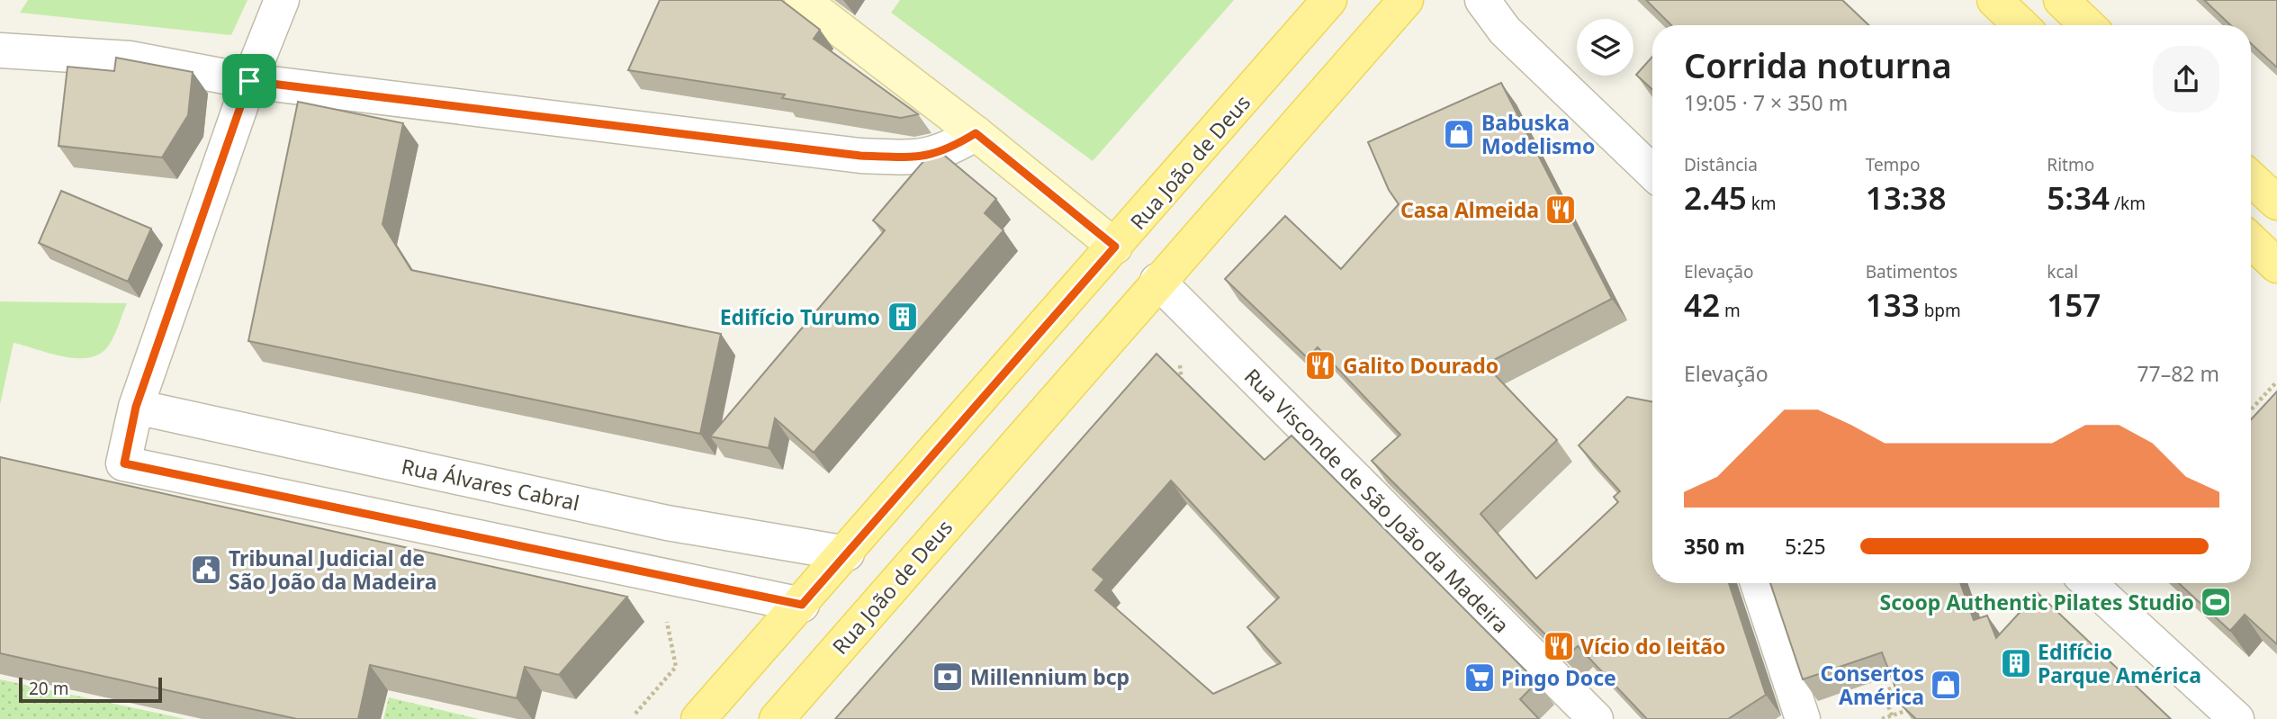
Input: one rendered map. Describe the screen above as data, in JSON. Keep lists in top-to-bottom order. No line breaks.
{"streets":{"main road":["Rua João de Deus"],"street":["Rua Álvares Cabral","Rua Visconde de São João da Madeira"]},"crossings":[["Rua João de Deus","Rua Álvares Cabral"],["Rua João de Deus","Rua Visconde de São João da Madeira"]],"places":{"shop":["Babuska Modelismo","Consertos América"],"restaurant":["Casa Almeida","Galito Dourado","Vício do leitão"],"building":["Edifício Turumo","Edifício Parque América"],"public building":["Tribunal Judicial de São João da Madeira"],"sports":["Scoop Authentic Pilates Studio"],"bank":["Millennium bcp"],"supermarket":["Pingo Doce"]},"scale_bar":"20 m","page":{"heading":["Corrida noturna","19:05 · 7 × 350 m"],"stats":[["Distância","2.45 km"],["Tempo","13:38"],["Ritmo","5:34 /km"],["Elevação","42 m"],["Batimentos","133 bpm"],["kcal","157"]],"chart":["Elevação","77–82 m"],"list":[{"name":"350 m","note":"5:25"}],"scale":"20 m"}}
